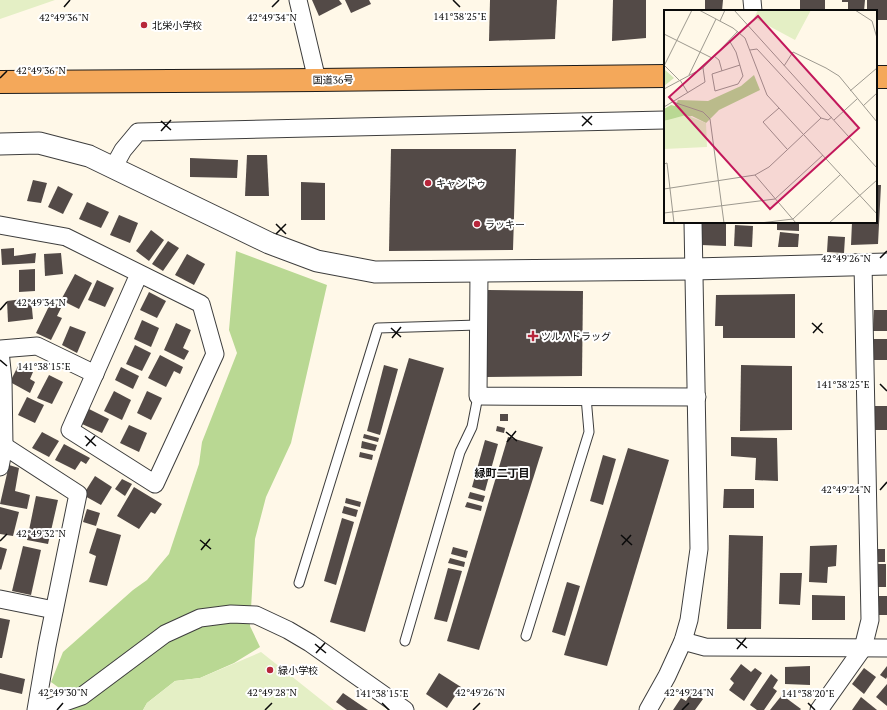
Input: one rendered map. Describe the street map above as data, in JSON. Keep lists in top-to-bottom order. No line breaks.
{"streets":{"highway":["国道36号"]},"districts":["緑町二丁目"],"places":{"other":["北栄小学校","キャンドゥ","ラッキー","緑小学校"],"health":["ツルハドラッグ"]},"coordinates":["141°38'25\"E","42°49'36\"N","42°49'34\"N","42°49'26\"N","141°38'15\"E","42°49'24\"N","42°49'32\"N","42°49'30\"N","42°49'28\"N","141°38'20\"E"]}
